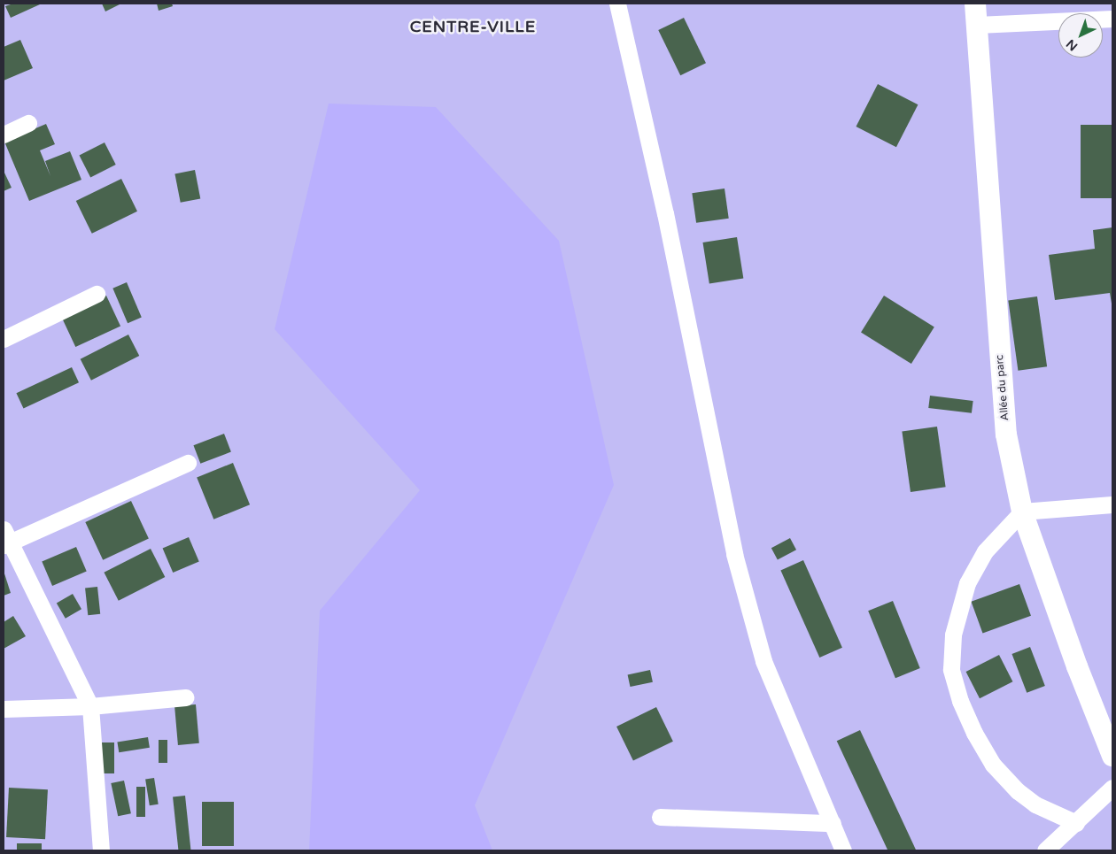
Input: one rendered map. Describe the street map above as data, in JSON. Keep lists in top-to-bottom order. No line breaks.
{"streets":{"street":["Allée du parc"]},"districts":["CENTRE-VILLE"],"north":"bottom left"}
